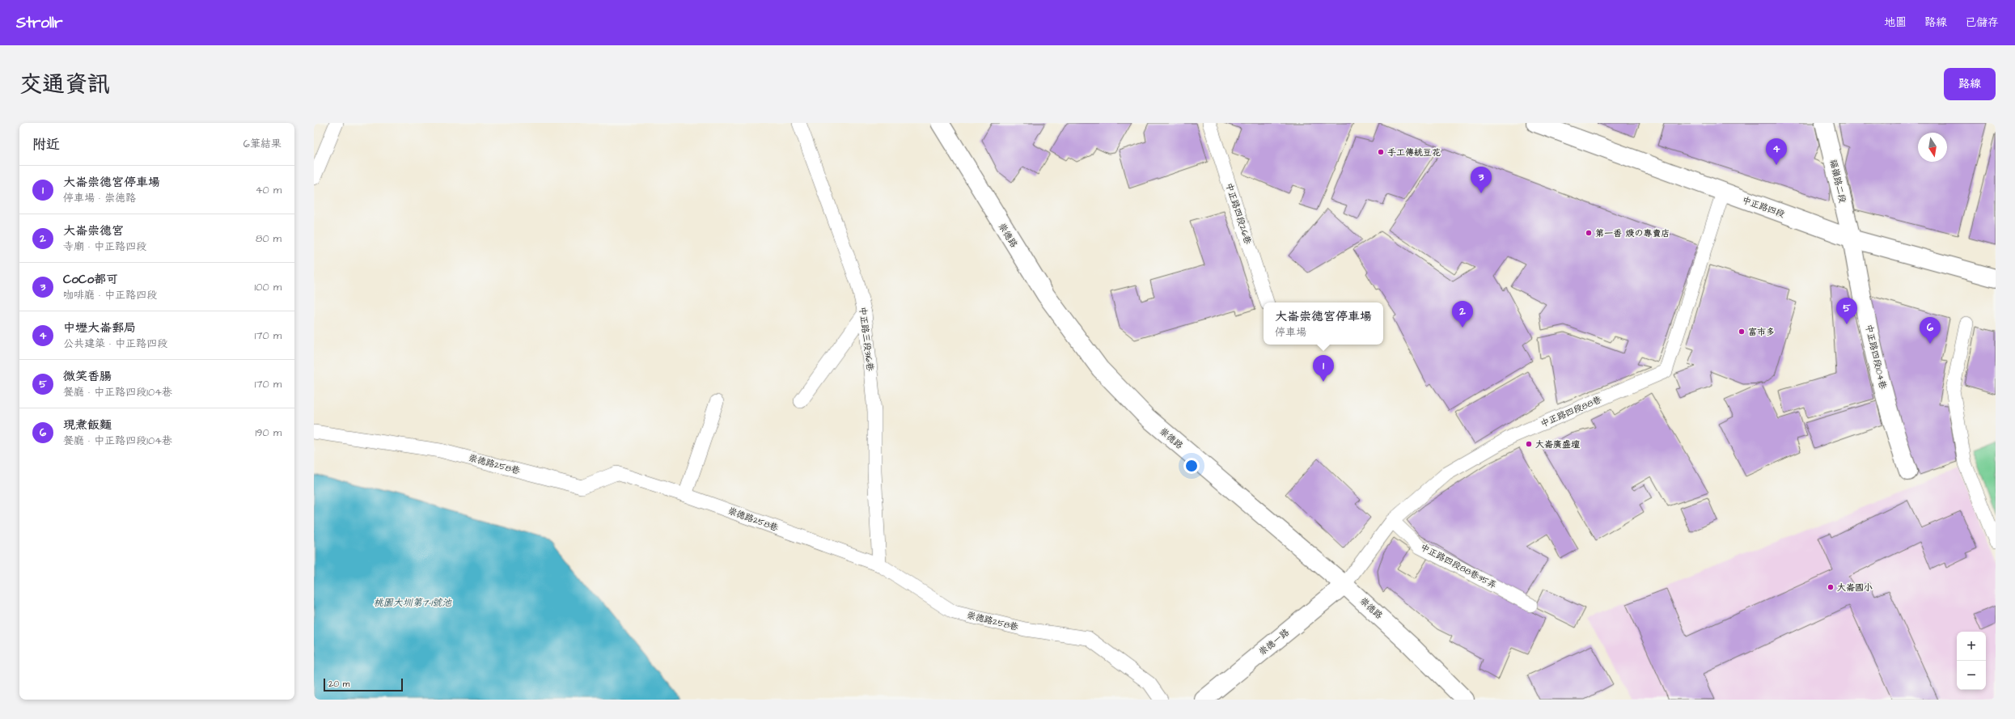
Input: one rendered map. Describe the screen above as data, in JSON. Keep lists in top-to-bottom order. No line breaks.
{"streets":{"street":["福嶺路二段","中正路四段","崇德路","中正路四段104巷","崇德一路"],"lane":["中正路四段26巷","中正路三段316巷","中正路四段88巷","崇德路258巷","中正路四段88巷35弄"]},"crossings":[["福嶺路二段","中正路四段"],["福嶺路二段","中正路四段104巷"],["中正路四段","中正路四段104巷"],["中正路四段","中正路四段88巷"],["崇德路","中正路四段88巷"],["崇德路","崇德一路"],["中正路三段316巷","崇德路258巷"],["中正路四段88巷","中正路四段88巷35弄"],["中正路四段88巷","崇德一路"]],"water":["桃園大圳第7-1號池"],"places":["手工傳統豆花","第一香 焿の專賣店","富市多","大崙廣盛壇","大崙國小"],"scale_bar":"20 m","north":"bottom","page":{"header":"Strollr","nav":["地圖","路線","已儲存"],"title":"交通資訊","buttons":"路線","heading":["附近","6筆結果"],"pins":["4","3","5","2","6","1"],"list":[{"mark":"1","name":"大崙崇德宮停車場","note":"停車場 · 崇德路","value":"40 m"},{"mark":"2","name":"大崙崇德宮","note":"寺廟 · 中正路四段","value":"80 m"},{"mark":"3","name":"CoCo都可","note":"咖啡廳 · 中正路四段","value":"100 m"},{"mark":"4","name":"中壢大崙郵局","note":"公共建築 · 中正路四段","value":"170 m"},{"mark":"5","name":"微笑香腸","note":"餐廳 · 中正路四段104巷","value":"170 m"},{"mark":"6","name":"現煮飯麵","note":"餐廳 · 中正路四段104巷","value":"190 m"}],"popup":["大崙崇德宮停車場","停車場"],"map_buttons":["+","−"],"scale":"20 m"}}
